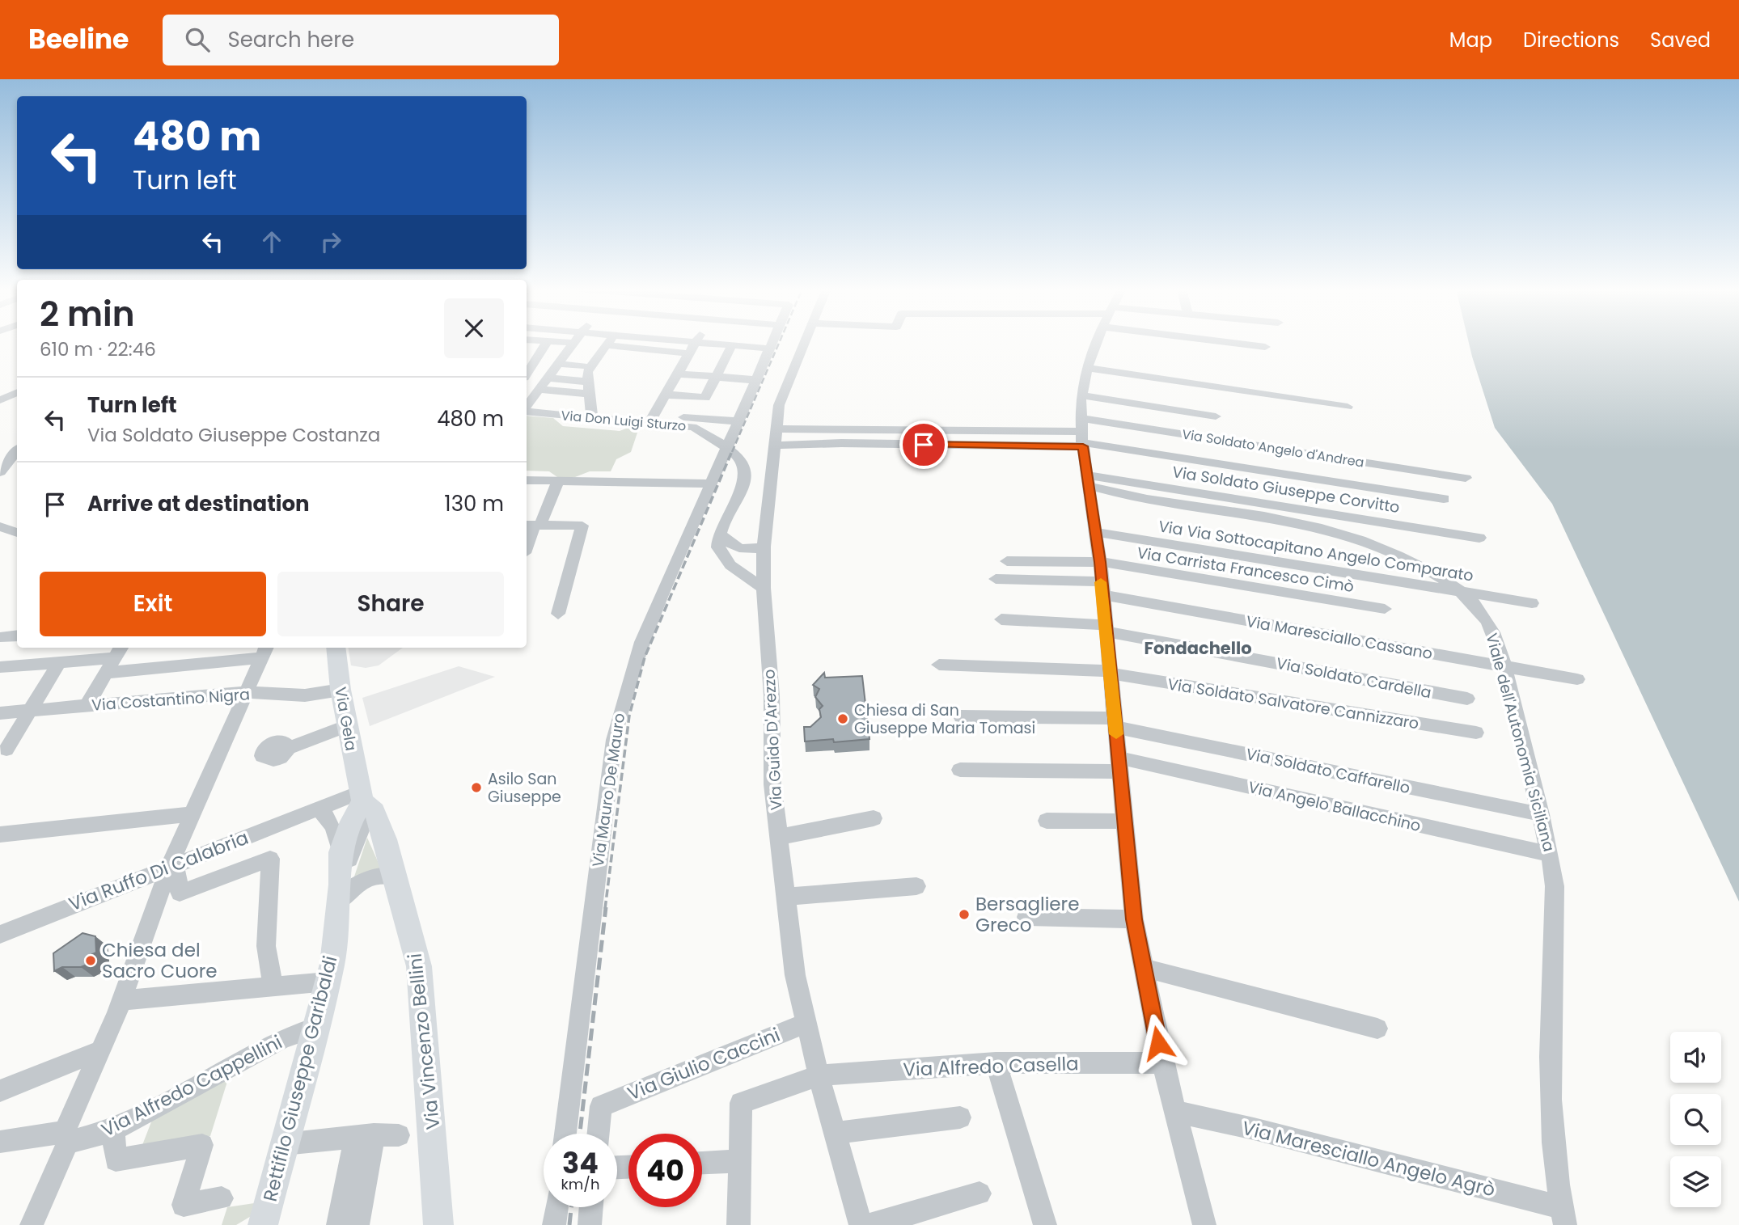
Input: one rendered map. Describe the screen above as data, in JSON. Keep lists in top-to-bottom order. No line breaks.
{"streets":{"main road":["Via Gela","Via Vincenzo Bellini","Rettifilo Giuseppe Garibaldi"],"street":["Via Don Luigi Sturzo","Via Soldato Angelo d'Andrea","Via Soldato Giuseppe Corvitto","Via Via Sottocapitano Angelo Comparato","Via Carrista Francesco Cimò","Via Maresciallo Cassano","Via Soldato Cardella","Via Costantino Nigra","Via Soldato Salvatore Cannizzaro","Via Guido D'Arezzo","Viale dell'Autonomia Siciliana","Via Soldato Caffarello","Via Mauro De Mauro","Via Angelo Ballacchino","Via Ruffo Di Calabria","Via Giulio Caccini","Via Alfredo Casella","Via Alfredo Cappellini","Via Maresciallo Angelo Agrò"]},"crossings":[["Via Soldato Angelo d'Andrea","Via Guido D'Arezzo"],["Via Soldato Giuseppe Corvitto","Viale dell'Autonomia Siciliana"],["Via Via Sottocapitano Angelo Comparato","Viale dell'Autonomia Siciliana"],["Via Maresciallo Cassano","Viale dell'Autonomia Siciliana"],["Via Costantino Nigra","Via Gela"],["Via Gela","Via Vincenzo Bellini"],["Via Gela","Rettifilo Giuseppe Garibaldi"],["Via Guido D'Arezzo","Via Giulio Caccini"],["Via Guido D'Arezzo","Via Alfredo Casella"],["Viale dell'Autonomia Siciliana","Via Soldato Caffarello"],["Viale dell'Autonomia Siciliana","Via Angelo Ballacchino"],["Viale dell'Autonomia Siciliana","Via Maresciallo Angelo Agrò"],["Via Vincenzo Bellini","Rettifilo Giuseppe Garibaldi"],["Rettifilo Giuseppe Garibaldi","Via Alfredo Cappellini"]],"districts":["Fondachello"],"places":["Chiesa di San Giuseppe Maria Tomasi","Asilo San Giuseppe","Bersagliere Greco","Chiesa del Sacro Cuore"],"page":{"header":"Beeline","search":"Search here","nav":["Map","Directions","Saved"],"turn":["480 m","Turn left"],"heading":["2 min","610 m · 22:46"],"list":[{"name":"Turn left","note":"Via Soldato Giuseppe Costanza","value":"480 m"},{"name":"Arrive at destination","value":"130 m"}],"buttons":["Exit","Share"],"speed":"34 km/h","limit":"40"}}
